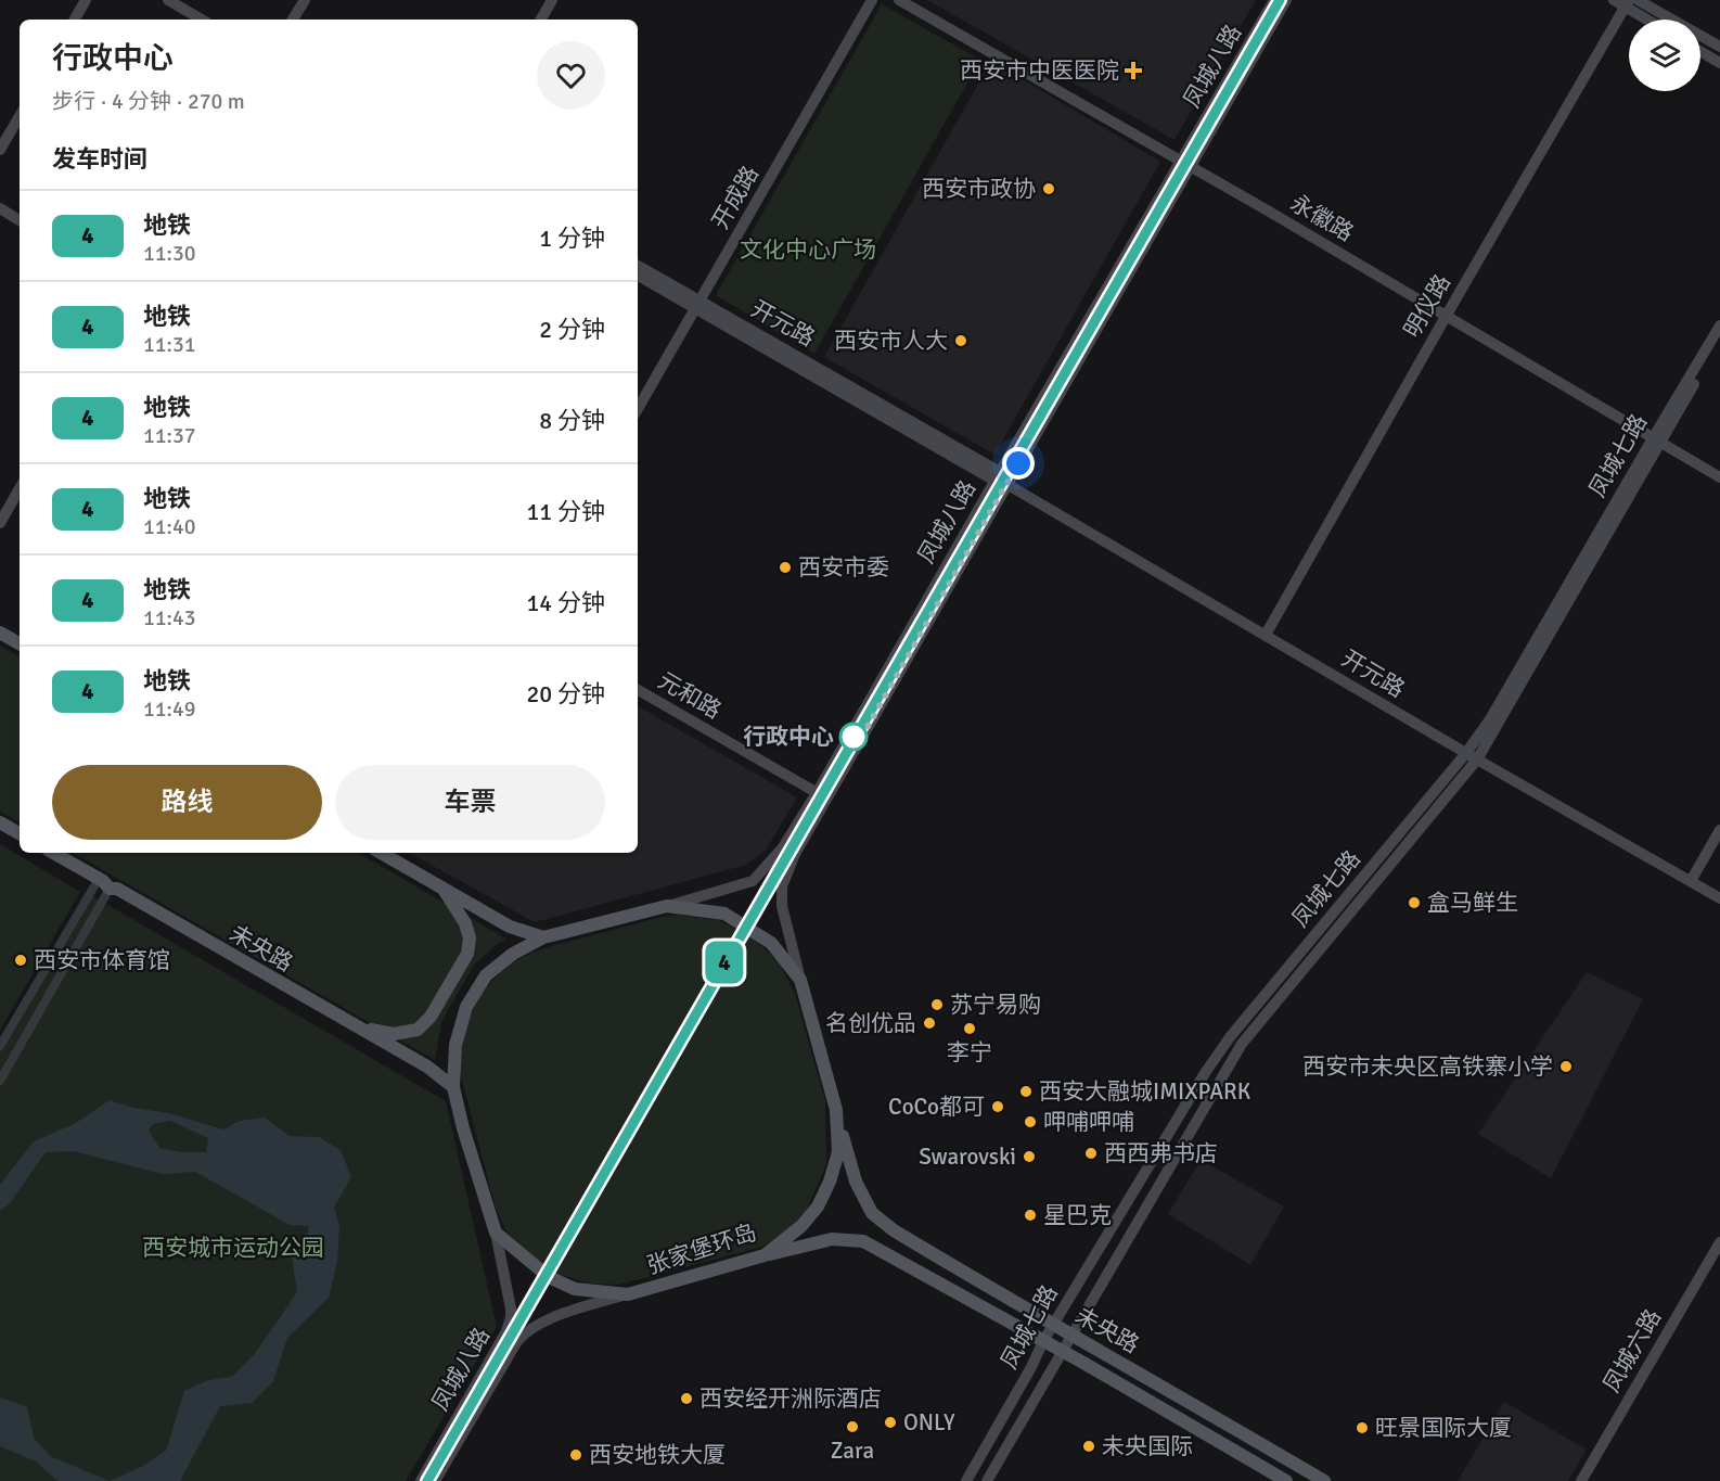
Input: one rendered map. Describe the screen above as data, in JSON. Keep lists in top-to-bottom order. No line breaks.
{"streets":{"main road":["未央路","张家堡环岛"],"street":["凤城八路","开成路","永徽路","明仪路","开元路","凤城七路","元和路","凤城六路"]},"crossings":[["凤城八路","永徽路"],["凤城八路","开元路"],["凤城八路","元和路"],["凤城八路","张家堡环岛"],["开成路","开元路"],["永徽路","明仪路"],["永徽路","凤城七路"],["明仪路","开元路"],["开元路","凤城七路"],["凤城七路","未央路"],["未央路","张家堡环岛"]],"parks":["文化中心广场","西安城市运动公园"],"places":{"health":["西安市中医医院"],"other":["西安市政协","西安市人大","西安市委","行政中心","盒马鲜生","西安市体育馆","苏宁易购","名创优品","李宁","西安市未央区高铁寨小学","西安大融城IMIXPARK","CoCo都可","呷哺呷哺","西西弗书店","Swarovski","星巴克","西安经开洲际酒店","ONLY","Zara","旺景国际大厦","未央国际","西安地铁大厦"]},"lines":["metro line 4"],"page":{"on_map":"4","heading":[["行政中心","步行 · 4 分钟 · 270 m"],"发车时间"],"list":[{"mark":"4","name":"地铁","note":"11:30","value":"1 分钟"},{"mark":"4","name":"地铁","note":"11:31","value":"2 分钟"},{"mark":"4","name":"地铁","note":"11:37","value":"8 分钟"},{"mark":"4","name":"地铁","note":"11:40","value":"11 分钟"},{"mark":"4","name":"地铁","note":"11:43","value":"14 分钟"},{"mark":"4","name":"地铁","note":"11:49","value":"20 分钟"}],"buttons":["路线","车票"]}}
